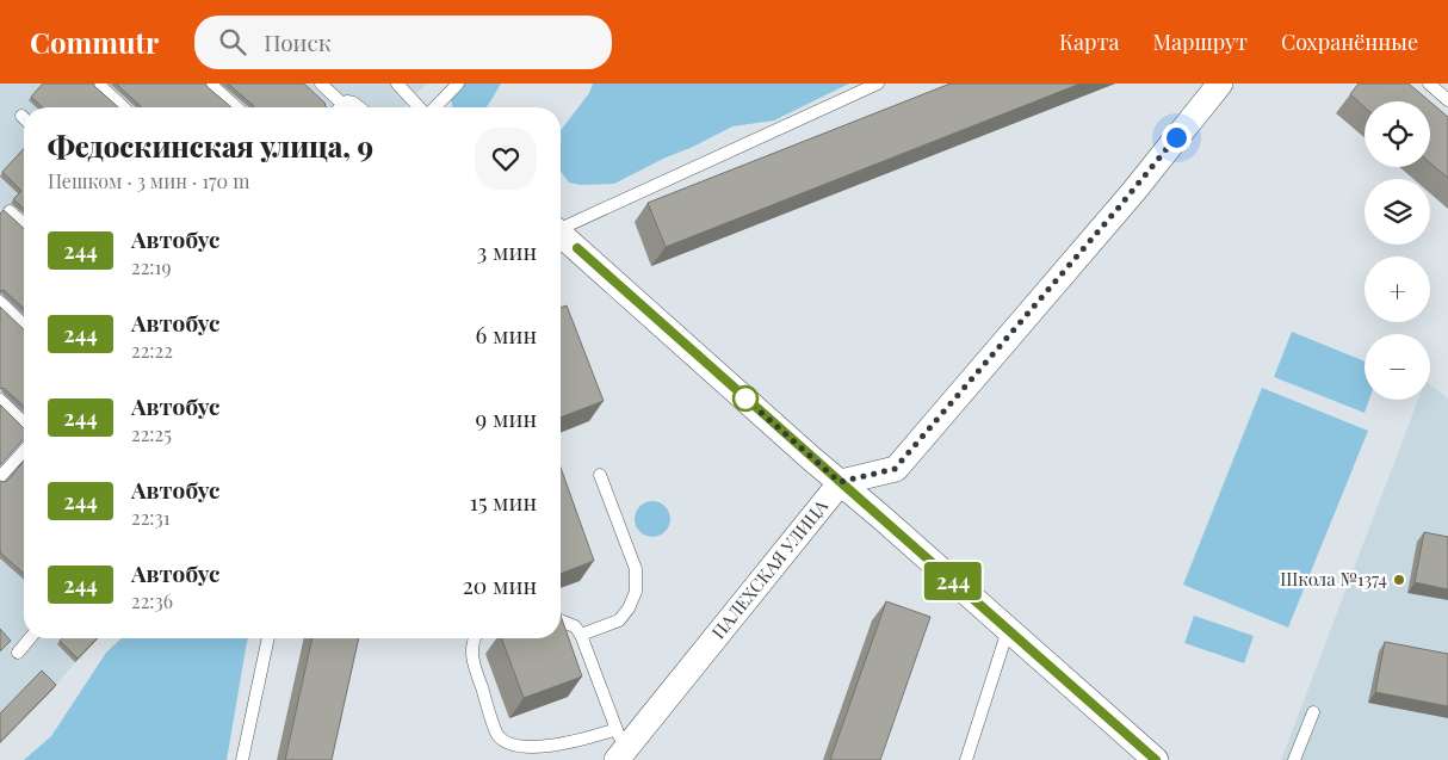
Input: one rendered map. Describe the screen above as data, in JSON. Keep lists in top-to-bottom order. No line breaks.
{"streets":{"street":["ПАЛЕХСКАЯ УЛИЦА"]},"places":["Школа №1374"],"lines":["bus line 244"],"page":{"header":"Commutr","search":"Поиск","nav":["Карта","Маршрут","Сохранённые"],"on_map":"244","map_buttons":["+","−"],"heading":["Федоскинская улица, 9","Пешком · 3 мин · 170 m"],"list":[{"mark":"244","name":"Автобус","note":"22:19","value":"3 мин"},{"mark":"244","name":"Автобус","note":"22:22","value":"6 мин"},{"mark":"244","name":"Автобус","note":"22:25","value":"9 мин"},{"mark":"244","name":"Автобус","note":"22:31","value":"15 мин"},{"mark":"244","name":"Автобус","note":"22:36","value":"20 мин"}]}}
